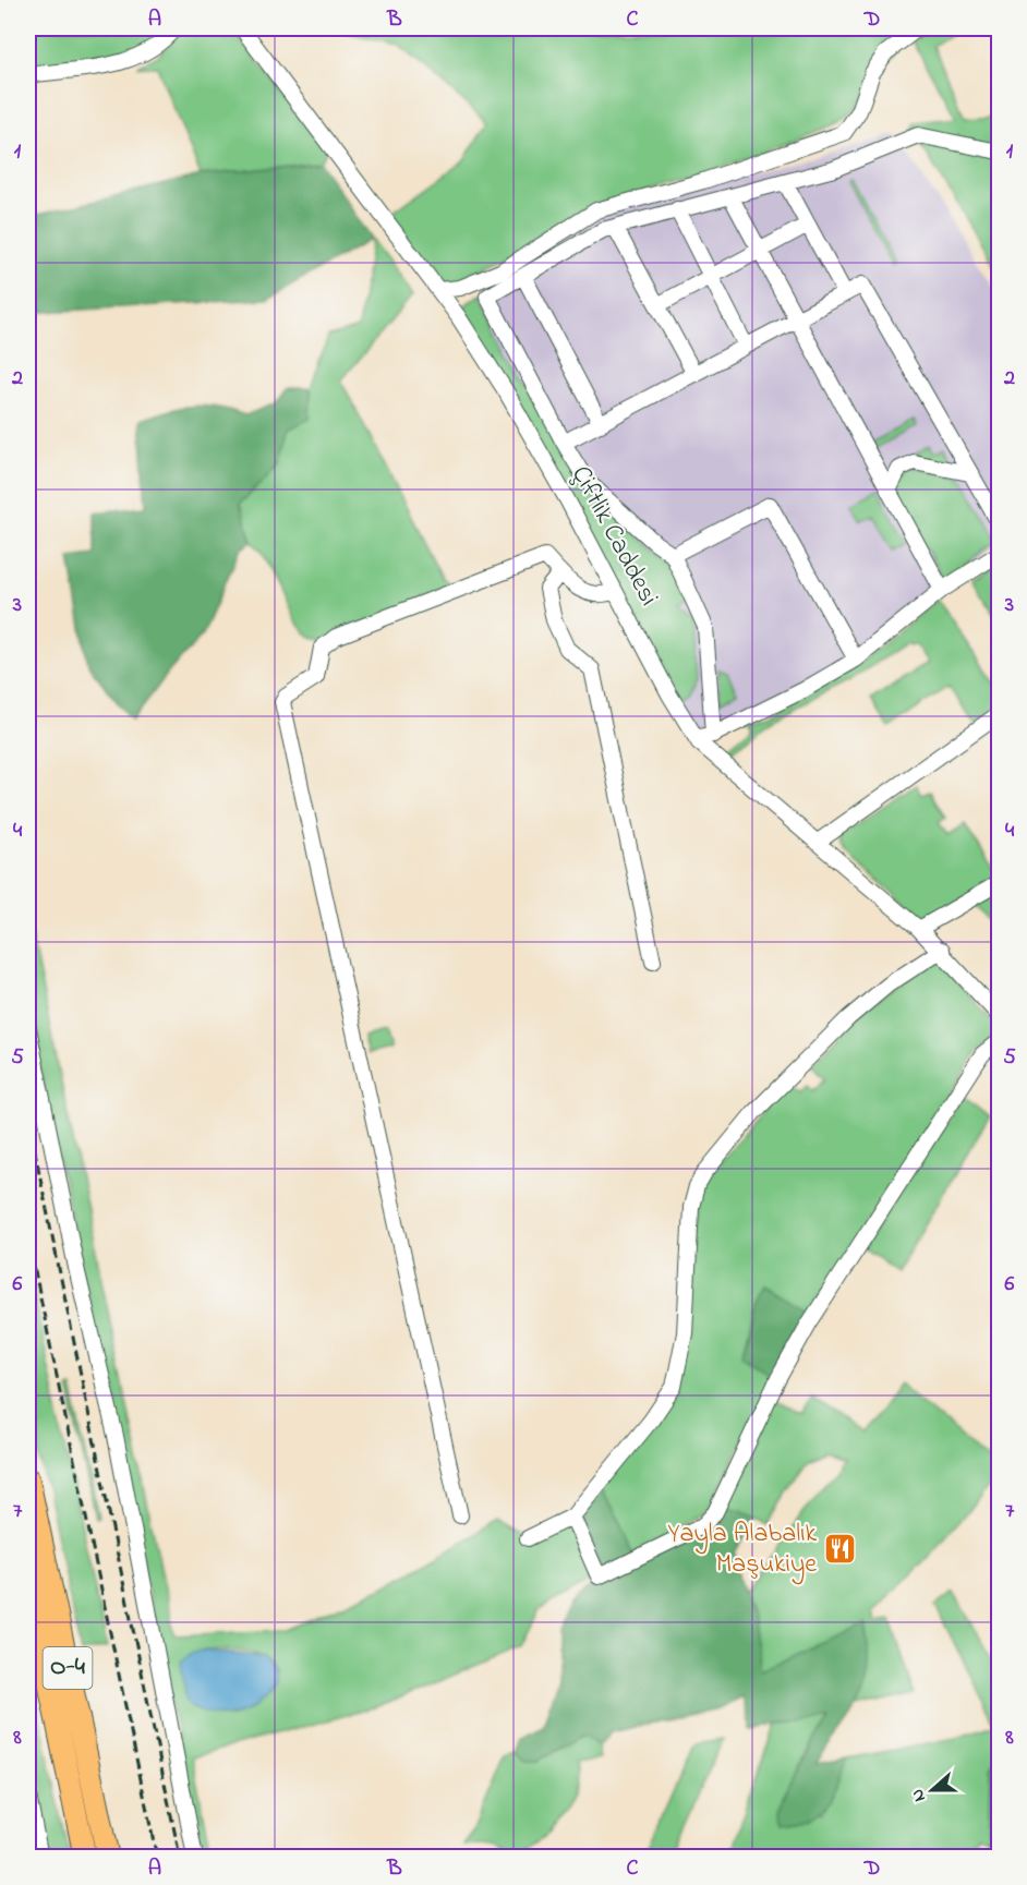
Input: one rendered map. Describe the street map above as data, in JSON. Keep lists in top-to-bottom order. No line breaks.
{"streets":{"highway":["O-4"],"street":["Çiftlik Caddesi"]},"places":{"restaurant":["Yayla Alabalık Maşukiye"]},"north":"left","grid":{"columns":["A","B","C","D"],"rows":["1","2","3","4","5","6","7","8"]}}
